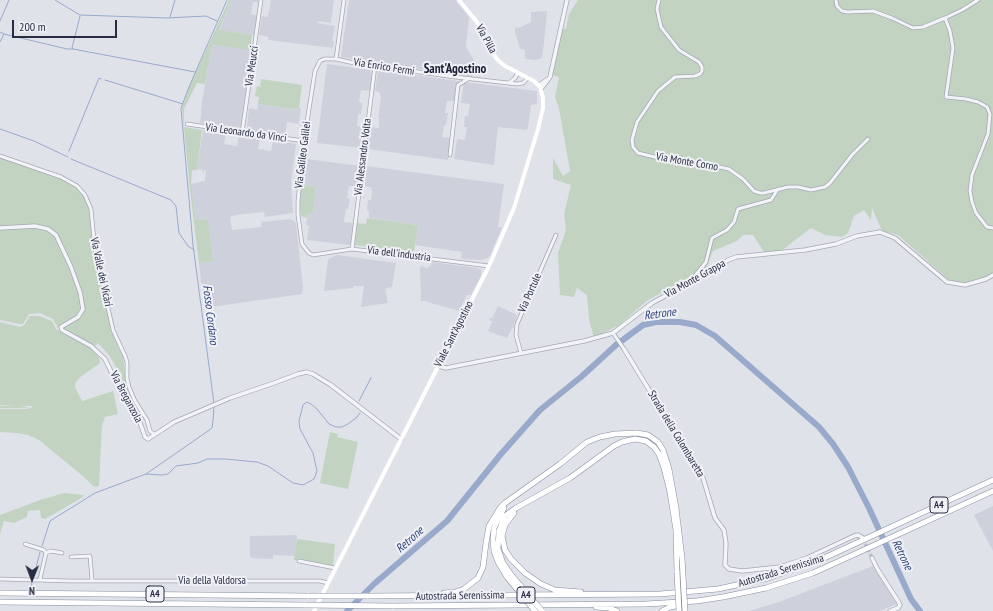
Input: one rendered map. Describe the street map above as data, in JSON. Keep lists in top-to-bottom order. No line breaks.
{"streets":{"highway":["A4","Autostrada Serenissima"],"main road":["Via Pilla","Viale Sant'Agostino"],"street":["Via Meucci","Via Enrico Fermi","Via Leonardo da Vinci","Via Galileo Galilei","Via Alessandro Volta","Via Monte Corno","Via dell'industria","Via Valle dei Vicàri","Via Monte Grappa","Via Portule","Via Breganzola","Strada della Colombaretta","Via della Valdorsa"]},"crossings":[["Via Pilla","Viale Sant'Agostino"],["Via Meucci","Via Leonardo da Vinci"],["Via Enrico Fermi","Via Galileo Galilei"],["Via Enrico Fermi","Via Alessandro Volta"],["Via Leonardo da Vinci","Via Galileo Galilei"],["Via Galileo Galilei","Via dell'industria"],["Via Alessandro Volta","Via dell'industria"],["Via dell'industria","Viale Sant'Agostino"],["Via Valle dei Vicàri","Via Breganzola"],["Via Monte Grappa","Via Portule"],["Via Monte Grappa","Viale Sant'Agostino"],["Viale Sant'Agostino","Via della Valdorsa"]],"districts":["Sant'Agostino"],"water":["Retrone","Fosso Cordano"],"scale_bar":"200 m","north":"bottom"}
